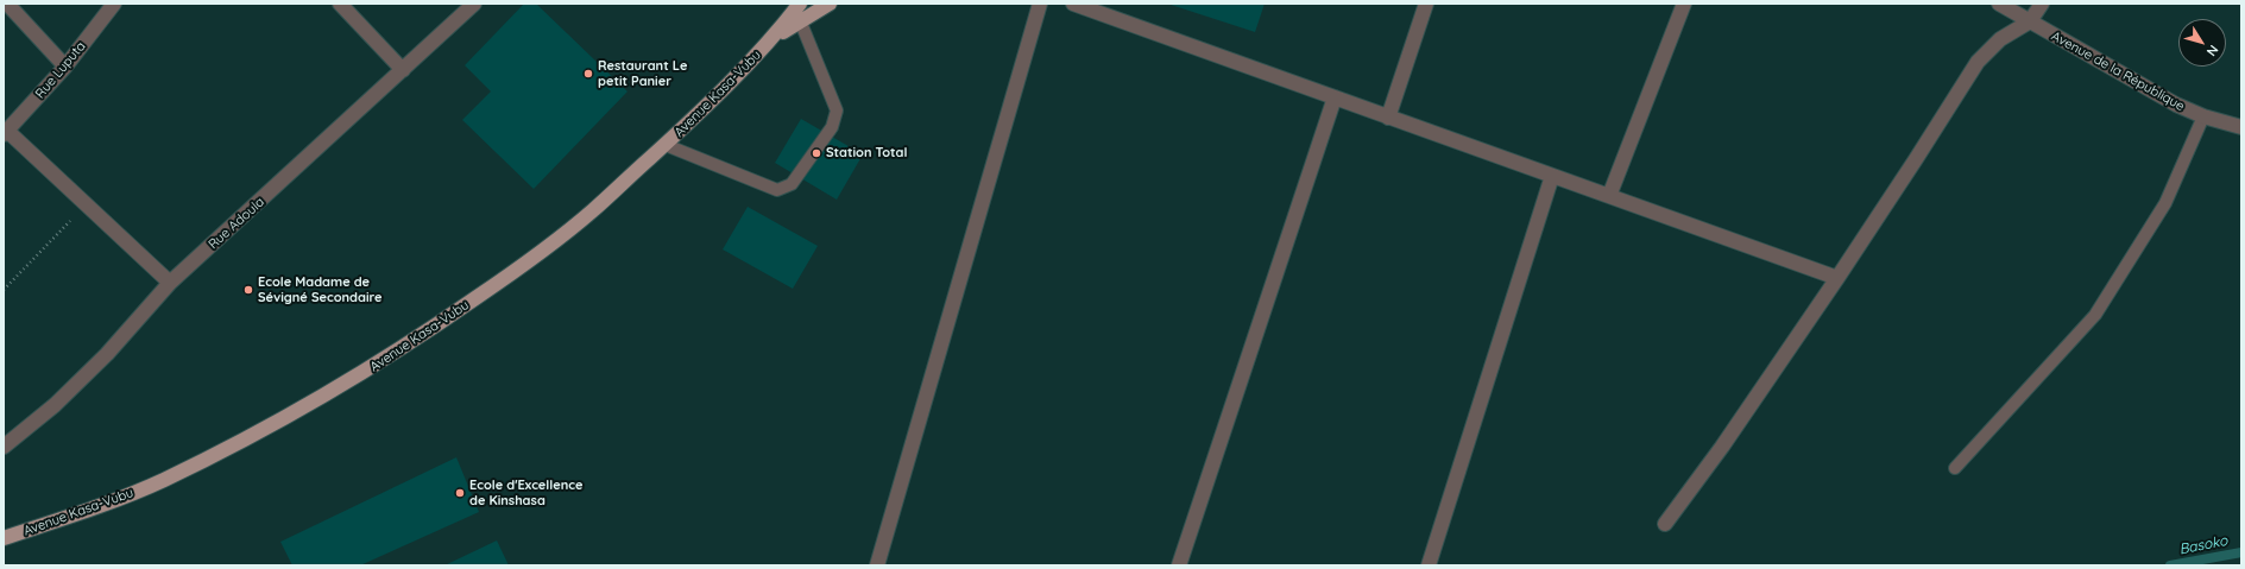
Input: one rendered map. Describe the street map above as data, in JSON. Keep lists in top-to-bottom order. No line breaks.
{"streets":{"main road":["Avenue Kasa-Vubu"],"street":["Rue Luputa","Avenue de la République","Rue Adoula"]},"water":["Basoko"],"places":["Restaurant Le petit Panier","Station Total","Ecole Madame de Sévigné Secondaire","Ecole d'Excellence de Kinshasa"],"north":"bottom right"}
